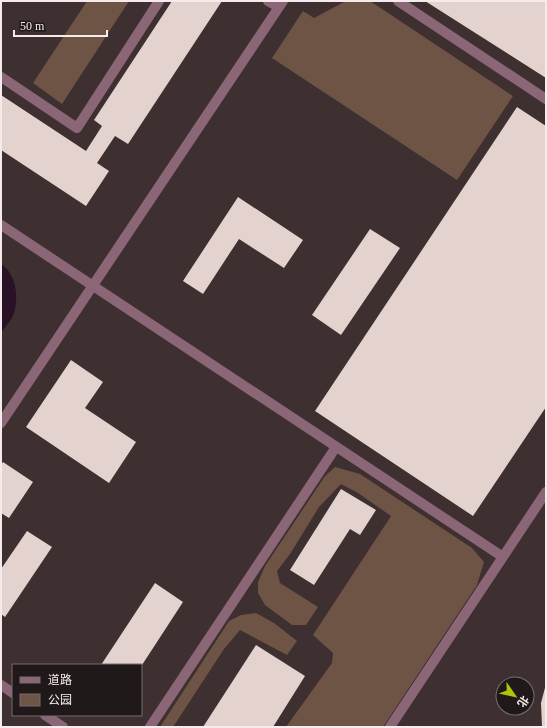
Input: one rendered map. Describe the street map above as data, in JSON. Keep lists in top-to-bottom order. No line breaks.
{"legend":["道路","公园"],"scale_bar":"50 m","north":"bottom right"}
